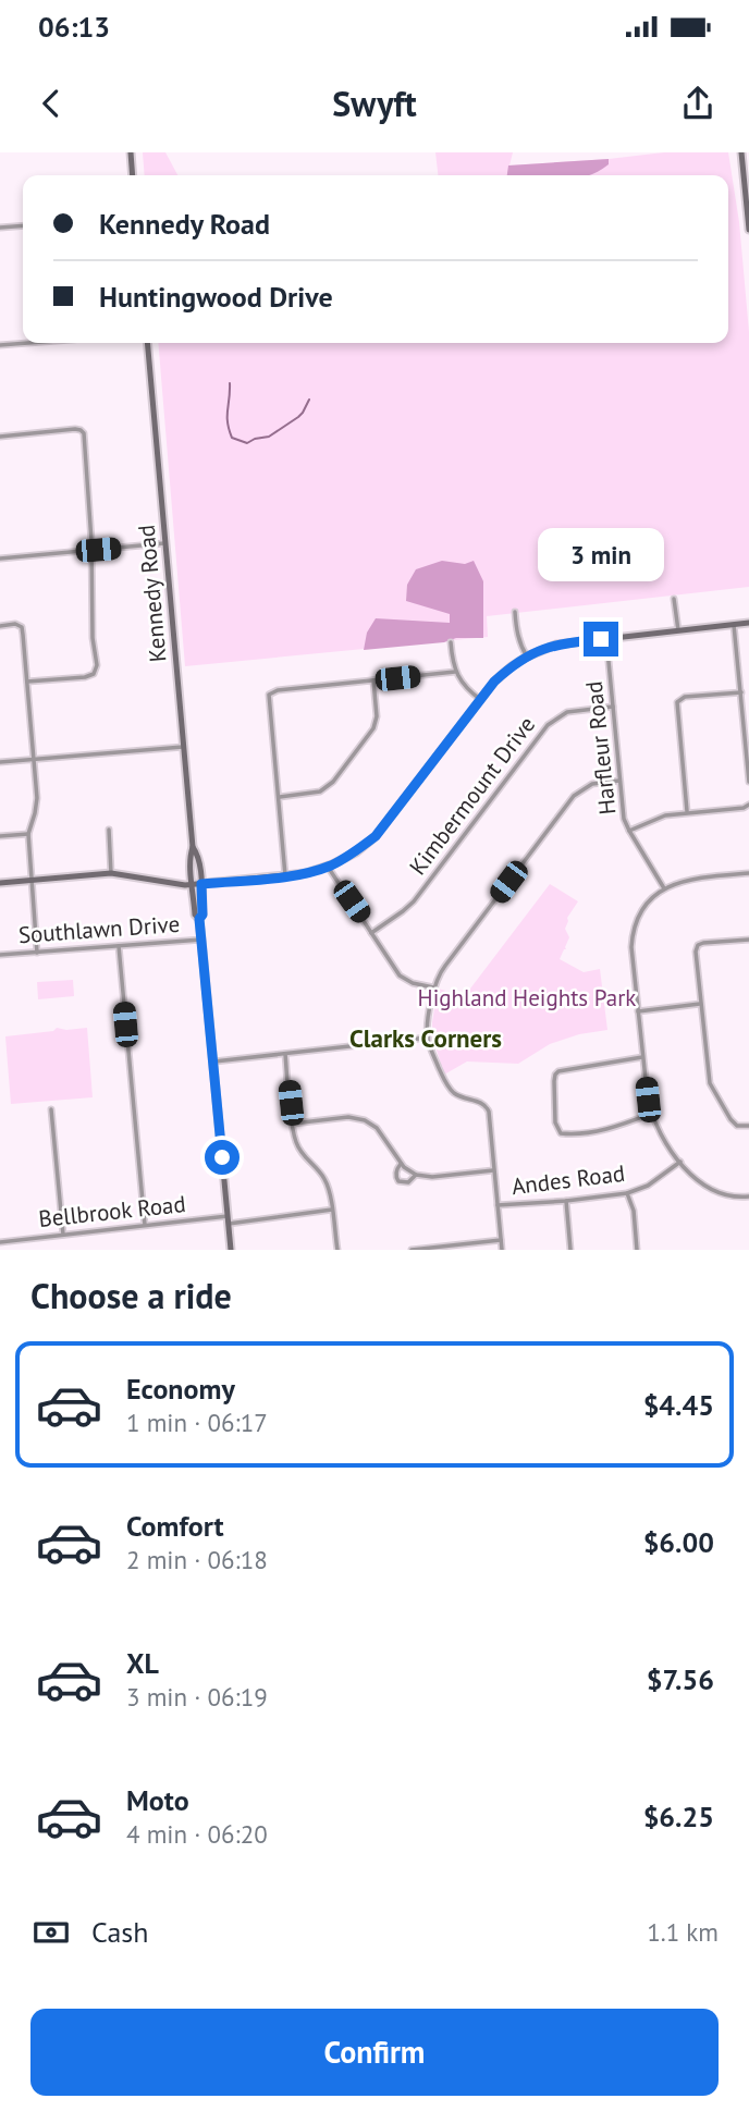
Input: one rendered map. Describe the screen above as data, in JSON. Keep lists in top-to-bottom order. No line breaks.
{"streets":{"main road":["Kennedy Road"],"street":["Harfleur Road","Kimbermount Drive","Southlawn Drive","Andes Road","Bellbrook Road"]},"crossings":[["Kennedy Road","Southlawn Drive"],["Kennedy Road","Bellbrook Road"],["Harfleur Road","Kimbermount Drive"]],"districts":["Clarks Corners"],"parks":["Highland Heights Park"],"page":{"status":"06:13","header":"Swyft","banner":["Kennedy Road","Huntingwood Drive"],"bubble":"3 min","heading":"Choose a ride","list":[{"name":"Economy","note":"1 min · 06:17","value":"$4.45"},{"name":"Comfort","note":"2 min · 06:18","value":"$6.00"},{"name":"XL","note":"3 min · 06:19","value":"$7.56"},{"name":"Moto","note":"4 min · 06:20","value":"$6.25"}],"pay":["Cash","1.1 km"],"buttons":"Confirm"}}
